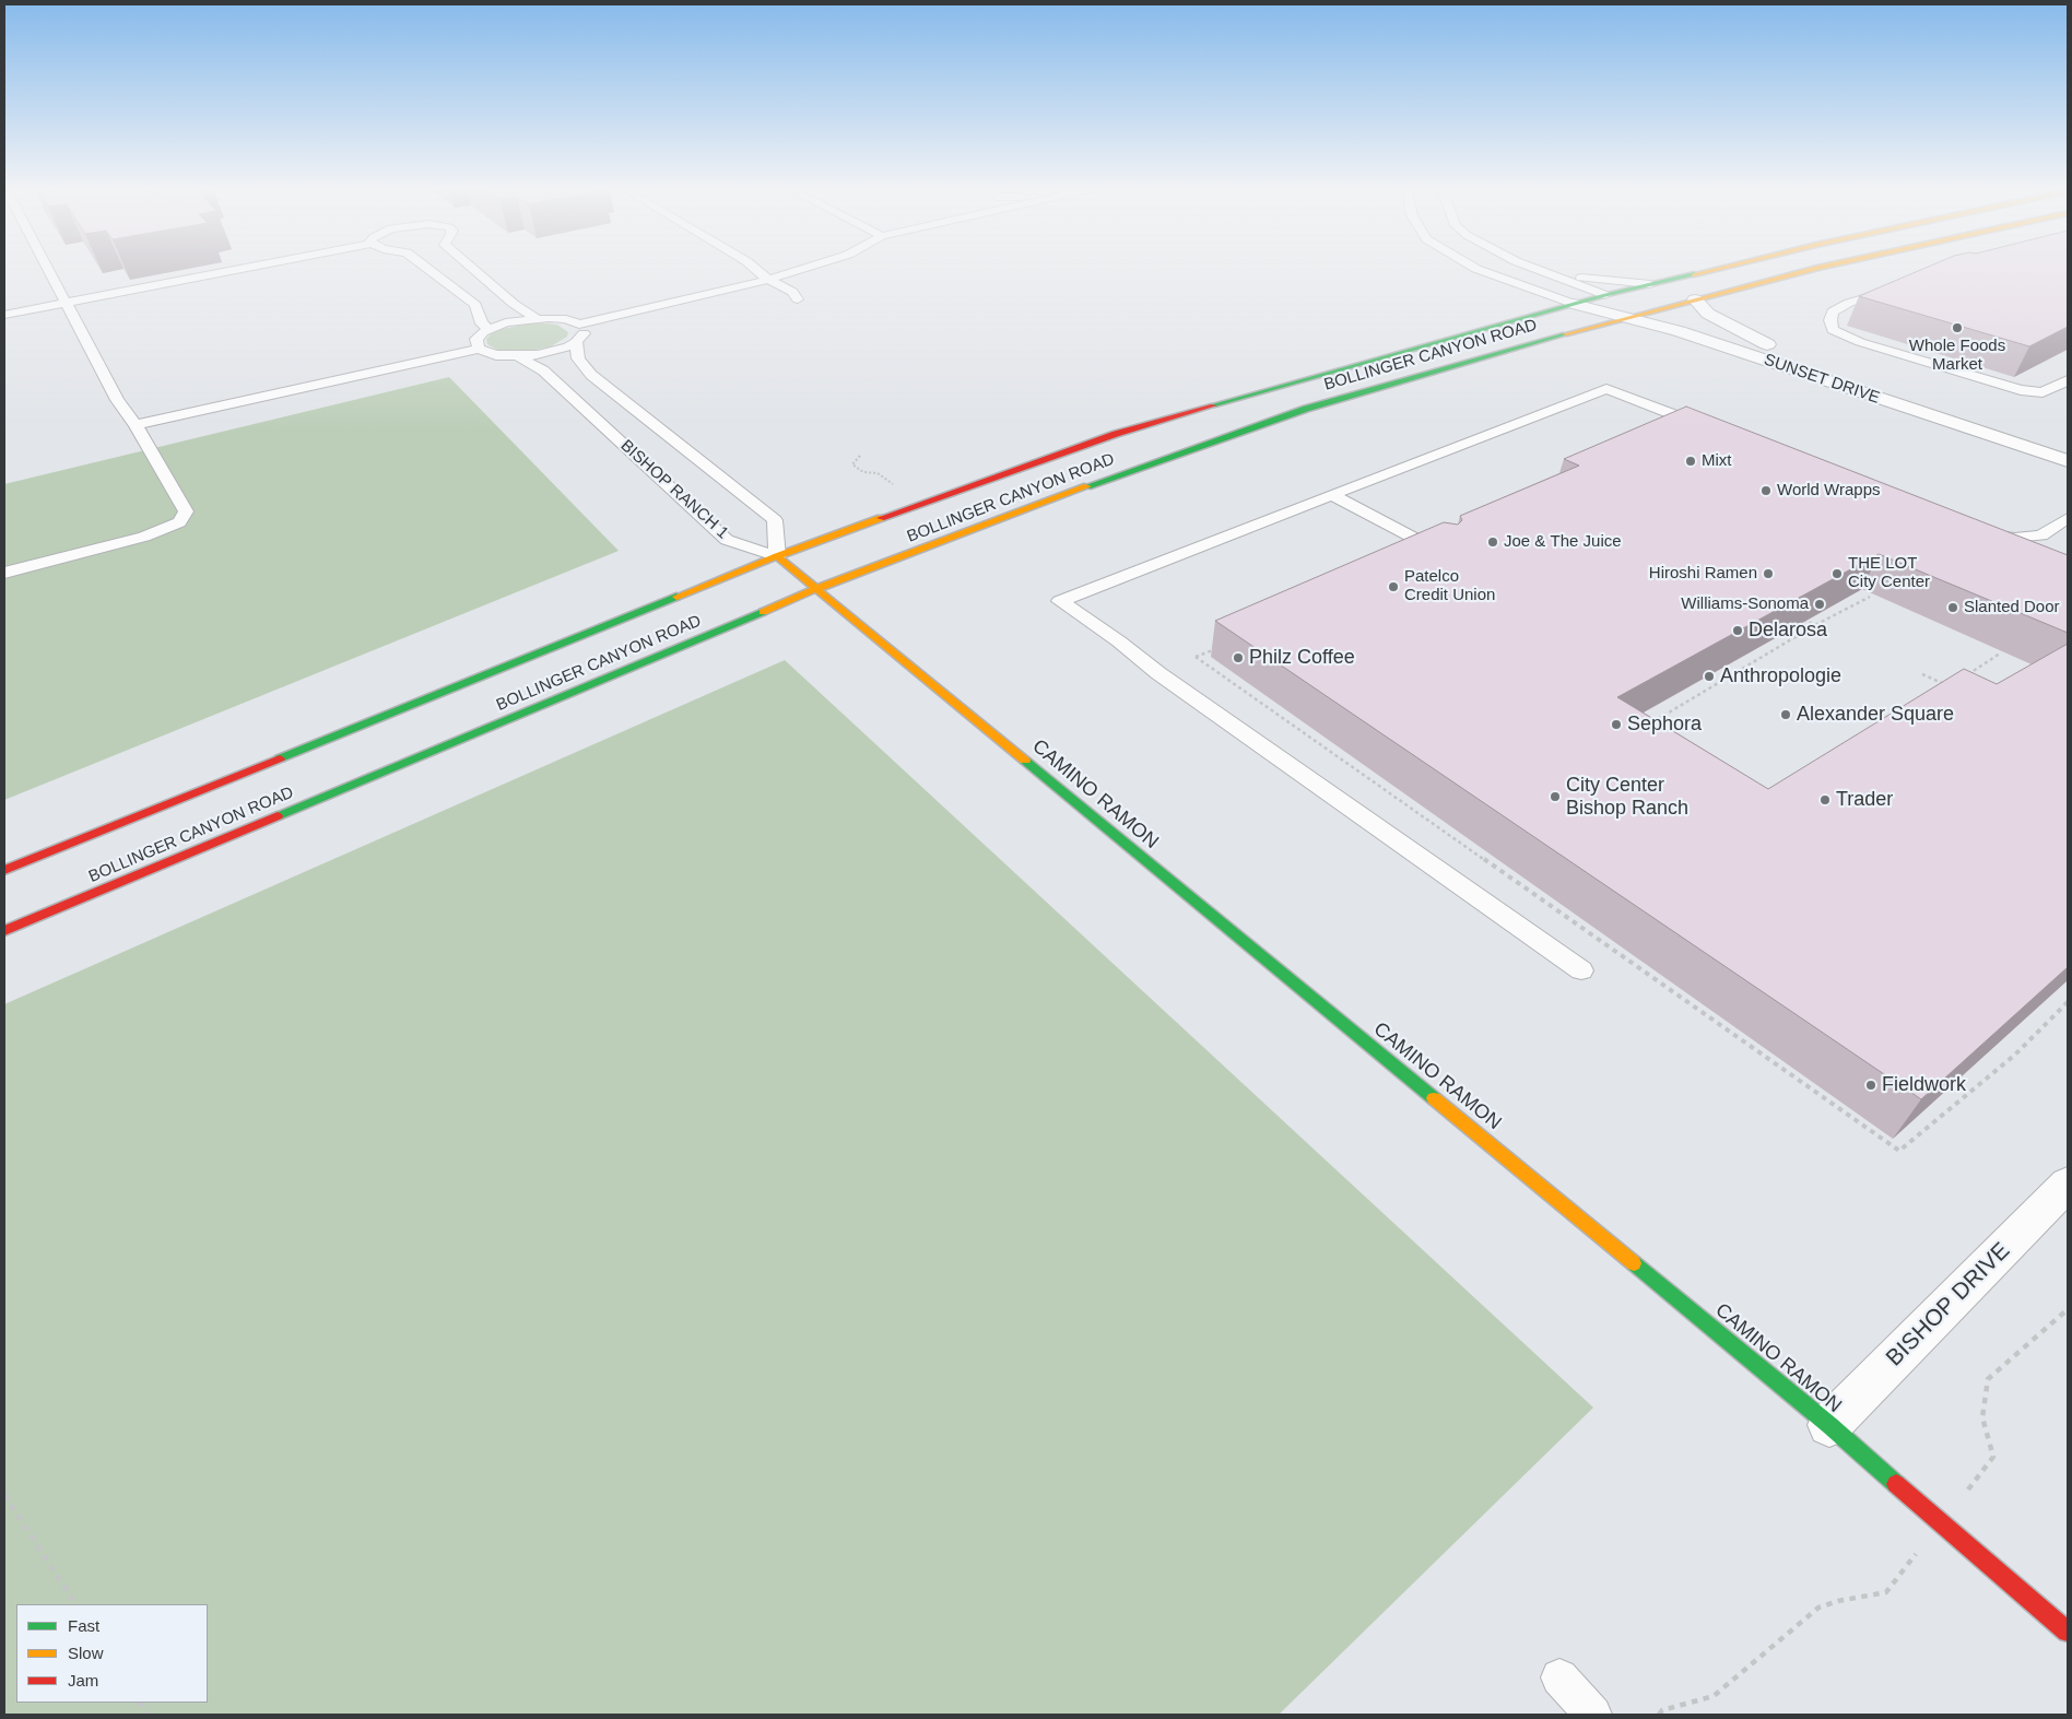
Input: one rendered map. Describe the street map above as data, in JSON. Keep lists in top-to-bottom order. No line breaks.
{"streets":{"main road":["BOLLINGER CANYON ROAD","CAMINO RAMON"],"street":["SUNSET DRIVE","BISHOP DRIVE"],"lane":["BISHOP RANCH 1"]},"crossings":[["BOLLINGER CANYON ROAD","SUNSET DRIVE"],["BOLLINGER CANYON ROAD","BISHOP RANCH 1"],["BOLLINGER CANYON ROAD","CAMINO RAMON"],["BISHOP RANCH 1","CAMINO RAMON"],["CAMINO RAMON","BISHOP DRIVE"]],"places":["Whole Foods Market","Mixt","World Wrapps","Joe & The Juice","Hiroshi Ramen","THE LOT City Center","Patelco Credit Union","Williams-Sonoma","Slanted Door","Delarosa","Philz Coffee","Anthropologie","Alexander Square","Sephora","City Center Bishop Ranch","Trader","Fieldwork"],"legend":["Fast","Slow","Jam"]}
